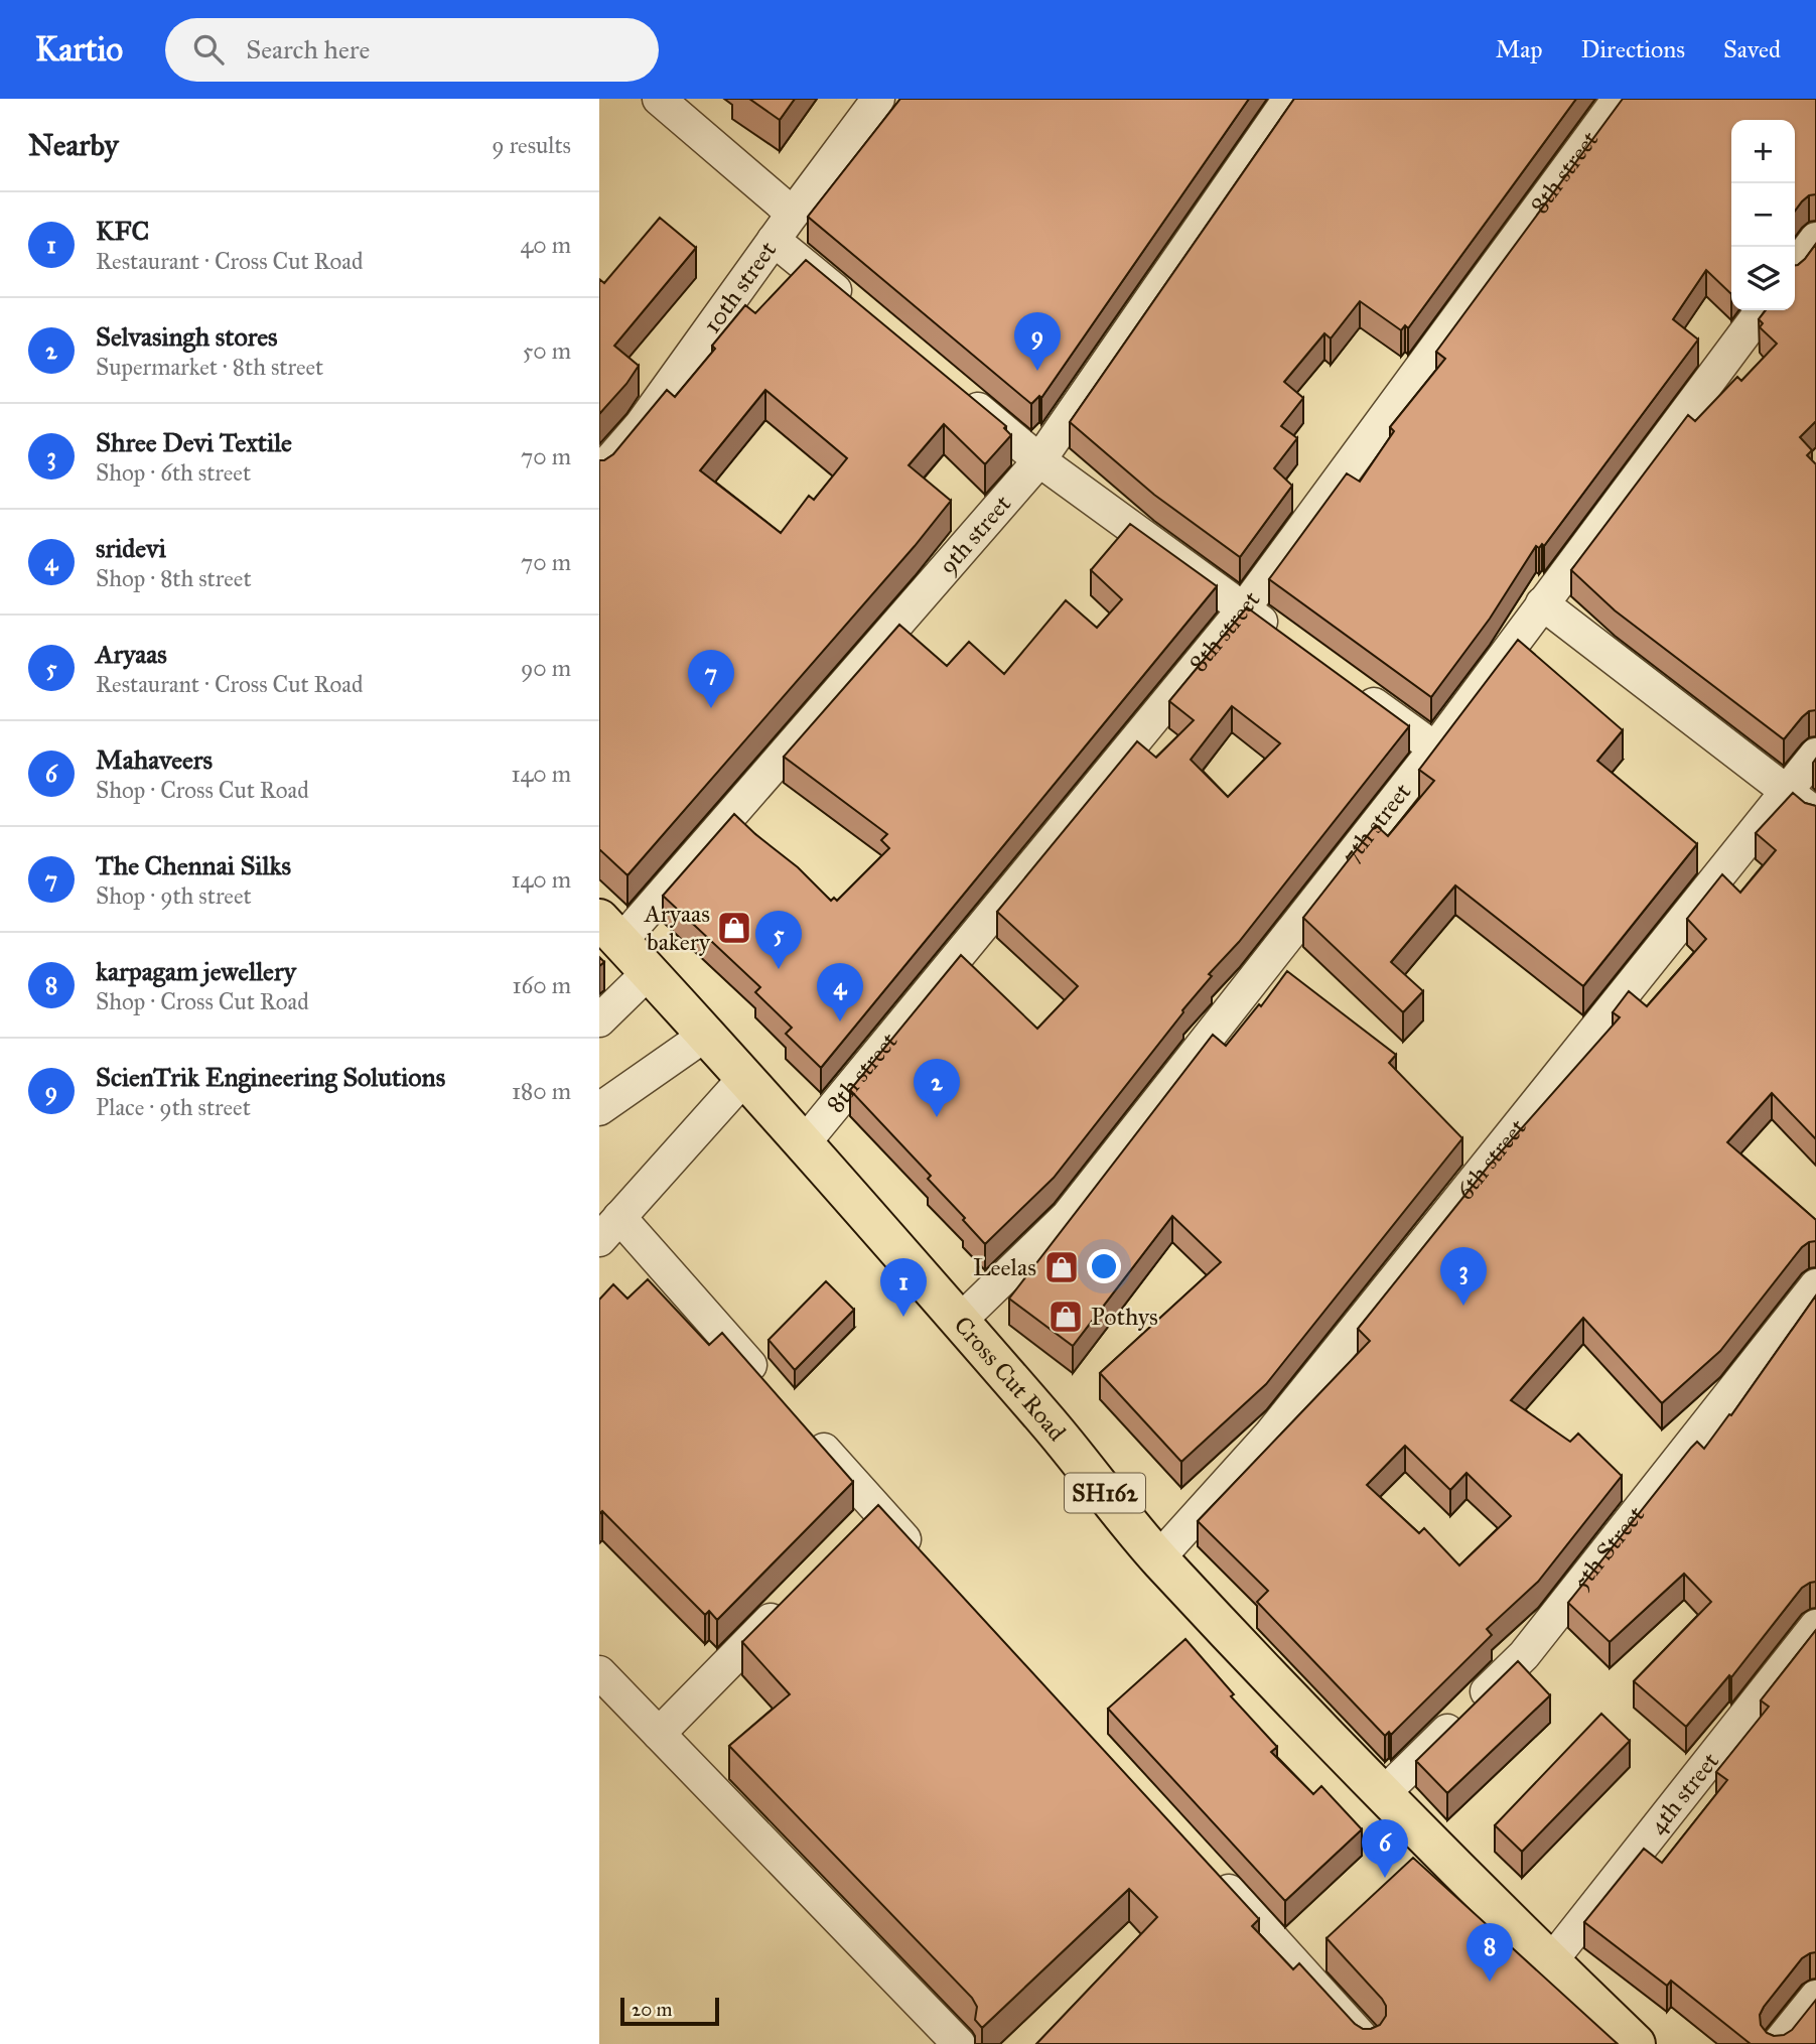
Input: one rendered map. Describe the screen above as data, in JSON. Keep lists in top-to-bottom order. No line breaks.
{"streets":{"main road":["Cross Cut Road","SH162"],"street":["8th street","10th street","9th street","7th street","6th street","5th Street","4th street"]},"crossings":[["8th street","Cross Cut Road"],["9th street","Cross Cut Road"],["7th street","Cross Cut Road"],["6th street","Cross Cut Road"],["Cross Cut Road","5th Street"],["Cross Cut Road","4th street"]],"places":{"shop":["Aryaas bakery","Leelas","Pothys"]},"scale_bar":"20 m","page":{"header":"Kartio","search":"Search here","nav":["Map","Directions","Saved"],"heading":["Nearby","9 results"],"map_buttons":["+","−"],"list":[{"mark":"1","name":"KFC","note":"Restaurant · Cross Cut Road","value":"40 m"},{"mark":"2","name":"Selvasingh stores","note":"Supermarket · 8th street","value":"50 m"},{"mark":"3","name":"Shree Devi Textile","note":"Shop · 6th street","value":"70 m"},{"mark":"4","name":"sridevi","note":"Shop · 8th street","value":"70 m"},{"mark":"5","name":"Aryaas","note":"Restaurant · Cross Cut Road","value":"90 m"},{"mark":"6","name":"Mahaveers","note":"Shop · Cross Cut Road","value":"140 m"},{"mark":"7","name":"The Chennai Silks","note":"Shop · 9th street","value":"140 m"},{"mark":"8","name":"karpagam jewellery","note":"Shop · Cross Cut Road","value":"160 m"},{"mark":"9","name":"ScienTrik Engineering Solutions","note":"Place · 9th street","value":"180 m"}],"pins":["9","7","5","4","2","3","1","6","8"],"scale":"20 m"}}
